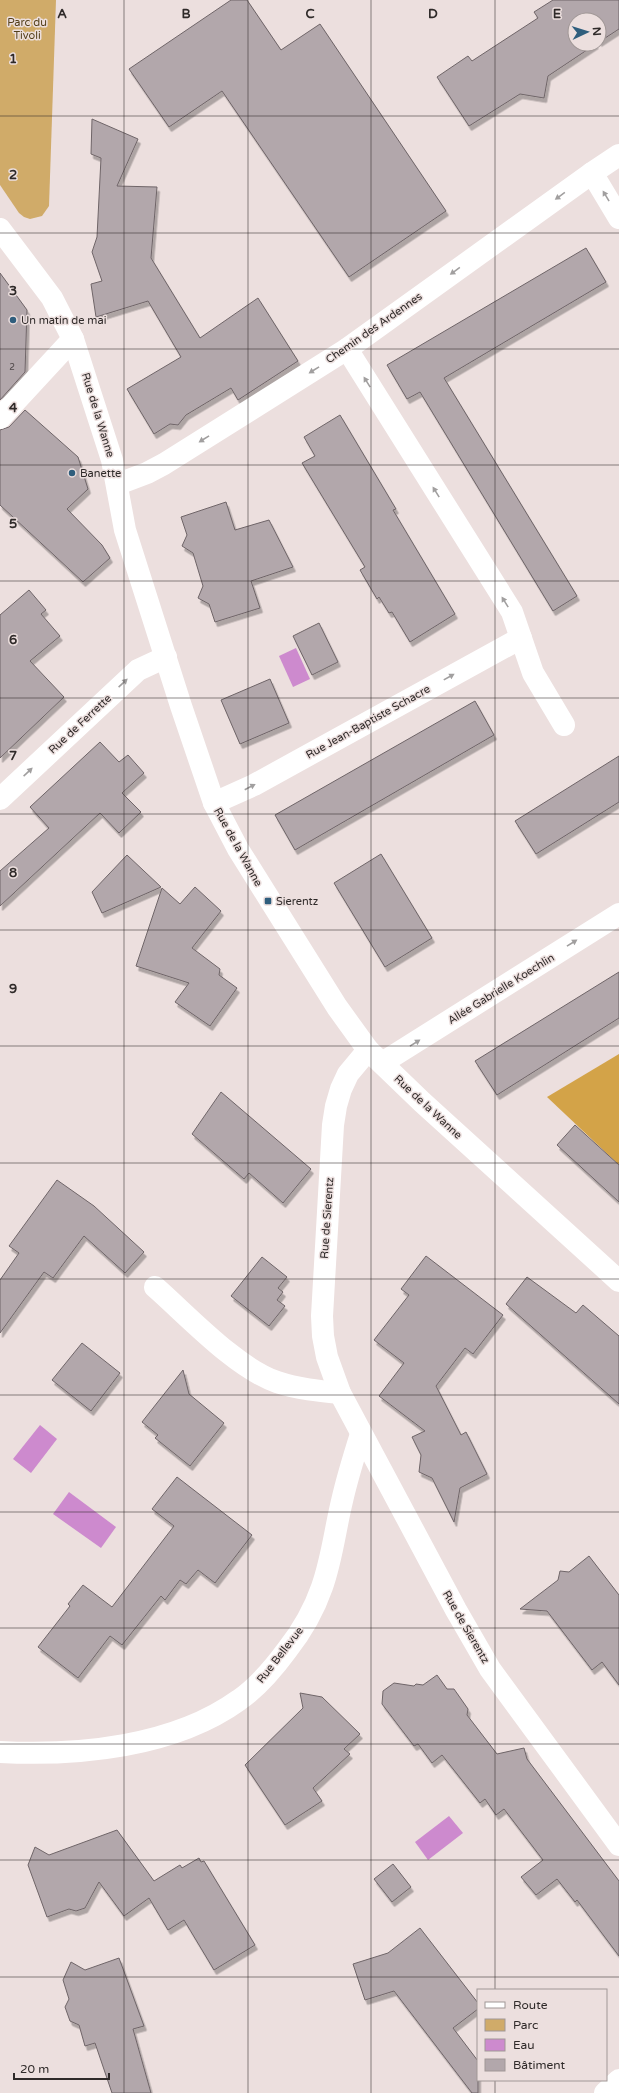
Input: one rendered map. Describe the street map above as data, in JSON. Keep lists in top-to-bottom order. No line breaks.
{"streets":{"street":["Chemin des Ardennes","Rue de la Wanne","Rue Jean-Baptiste Schacre","Rue de Ferrette","Allée Gabrielle Koechlin","Rue de Sierentz","Rue Bellevue"]},"crossings":[["Chemin des Ardennes","Rue de la Wanne"],["Rue de la Wanne","Rue Jean-Baptiste Schacre"],["Rue de la Wanne","Rue de Ferrette"],["Rue de la Wanne","Allée Gabrielle Koechlin"],["Rue de la Wanne","Rue de Sierentz"],["Allée Gabrielle Koechlin","Rue de Sierentz"],["Rue de Sierentz","Rue Bellevue"]],"one_way":["Chemin des Ardennes","Rue Jean-Baptiste Schacre","Rue de Ferrette","Allée Gabrielle Koechlin"],"parks":["Parc du Tivoli"],"places":{"other":["Un matin de mai","Banette"],"transit":["Sierentz"]},"house_numbers":["2"],"legend":["Route","Parc","Eau","Bâtiment"],"scale_bar":"20 m","north":"right","grid":{"columns":["A","B","C","D","E"],"rows":["1","2","3","4","5","6","7","8","9"]}}
